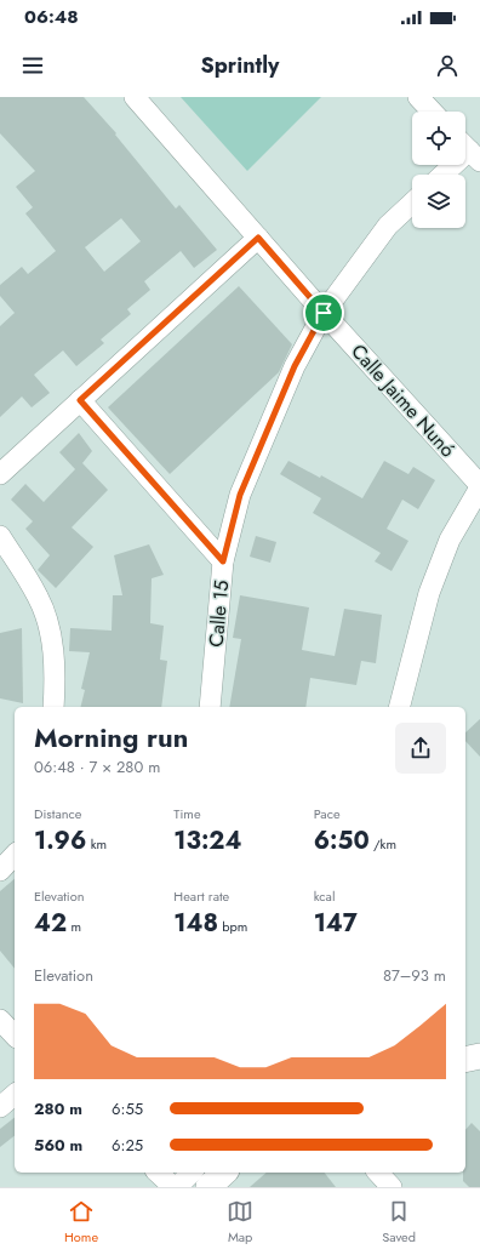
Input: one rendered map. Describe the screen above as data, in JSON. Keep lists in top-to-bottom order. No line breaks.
{"streets":{"street":["Calle Jaime Nunó","Calle 15"]},"crossings":[["Calle Jaime Nunó","Calle 15"]],"page":{"status":"06:48","header":"Sprintly","heading":["Morning run","06:48 · 7 × 280 m"],"stats":[["Distance","1.96 km"],["Time","13:24"],["Pace","6:50 /km"],["Elevation","42 m"],["Heart rate","148 bpm"],["kcal","147"]],"chart":["Elevation","87–93 m"],"list":[{"name":"280 m","note":"6:55"},{"name":"560 m","note":"6:25"}],"tabs":["Home","Map","Saved"]}}
